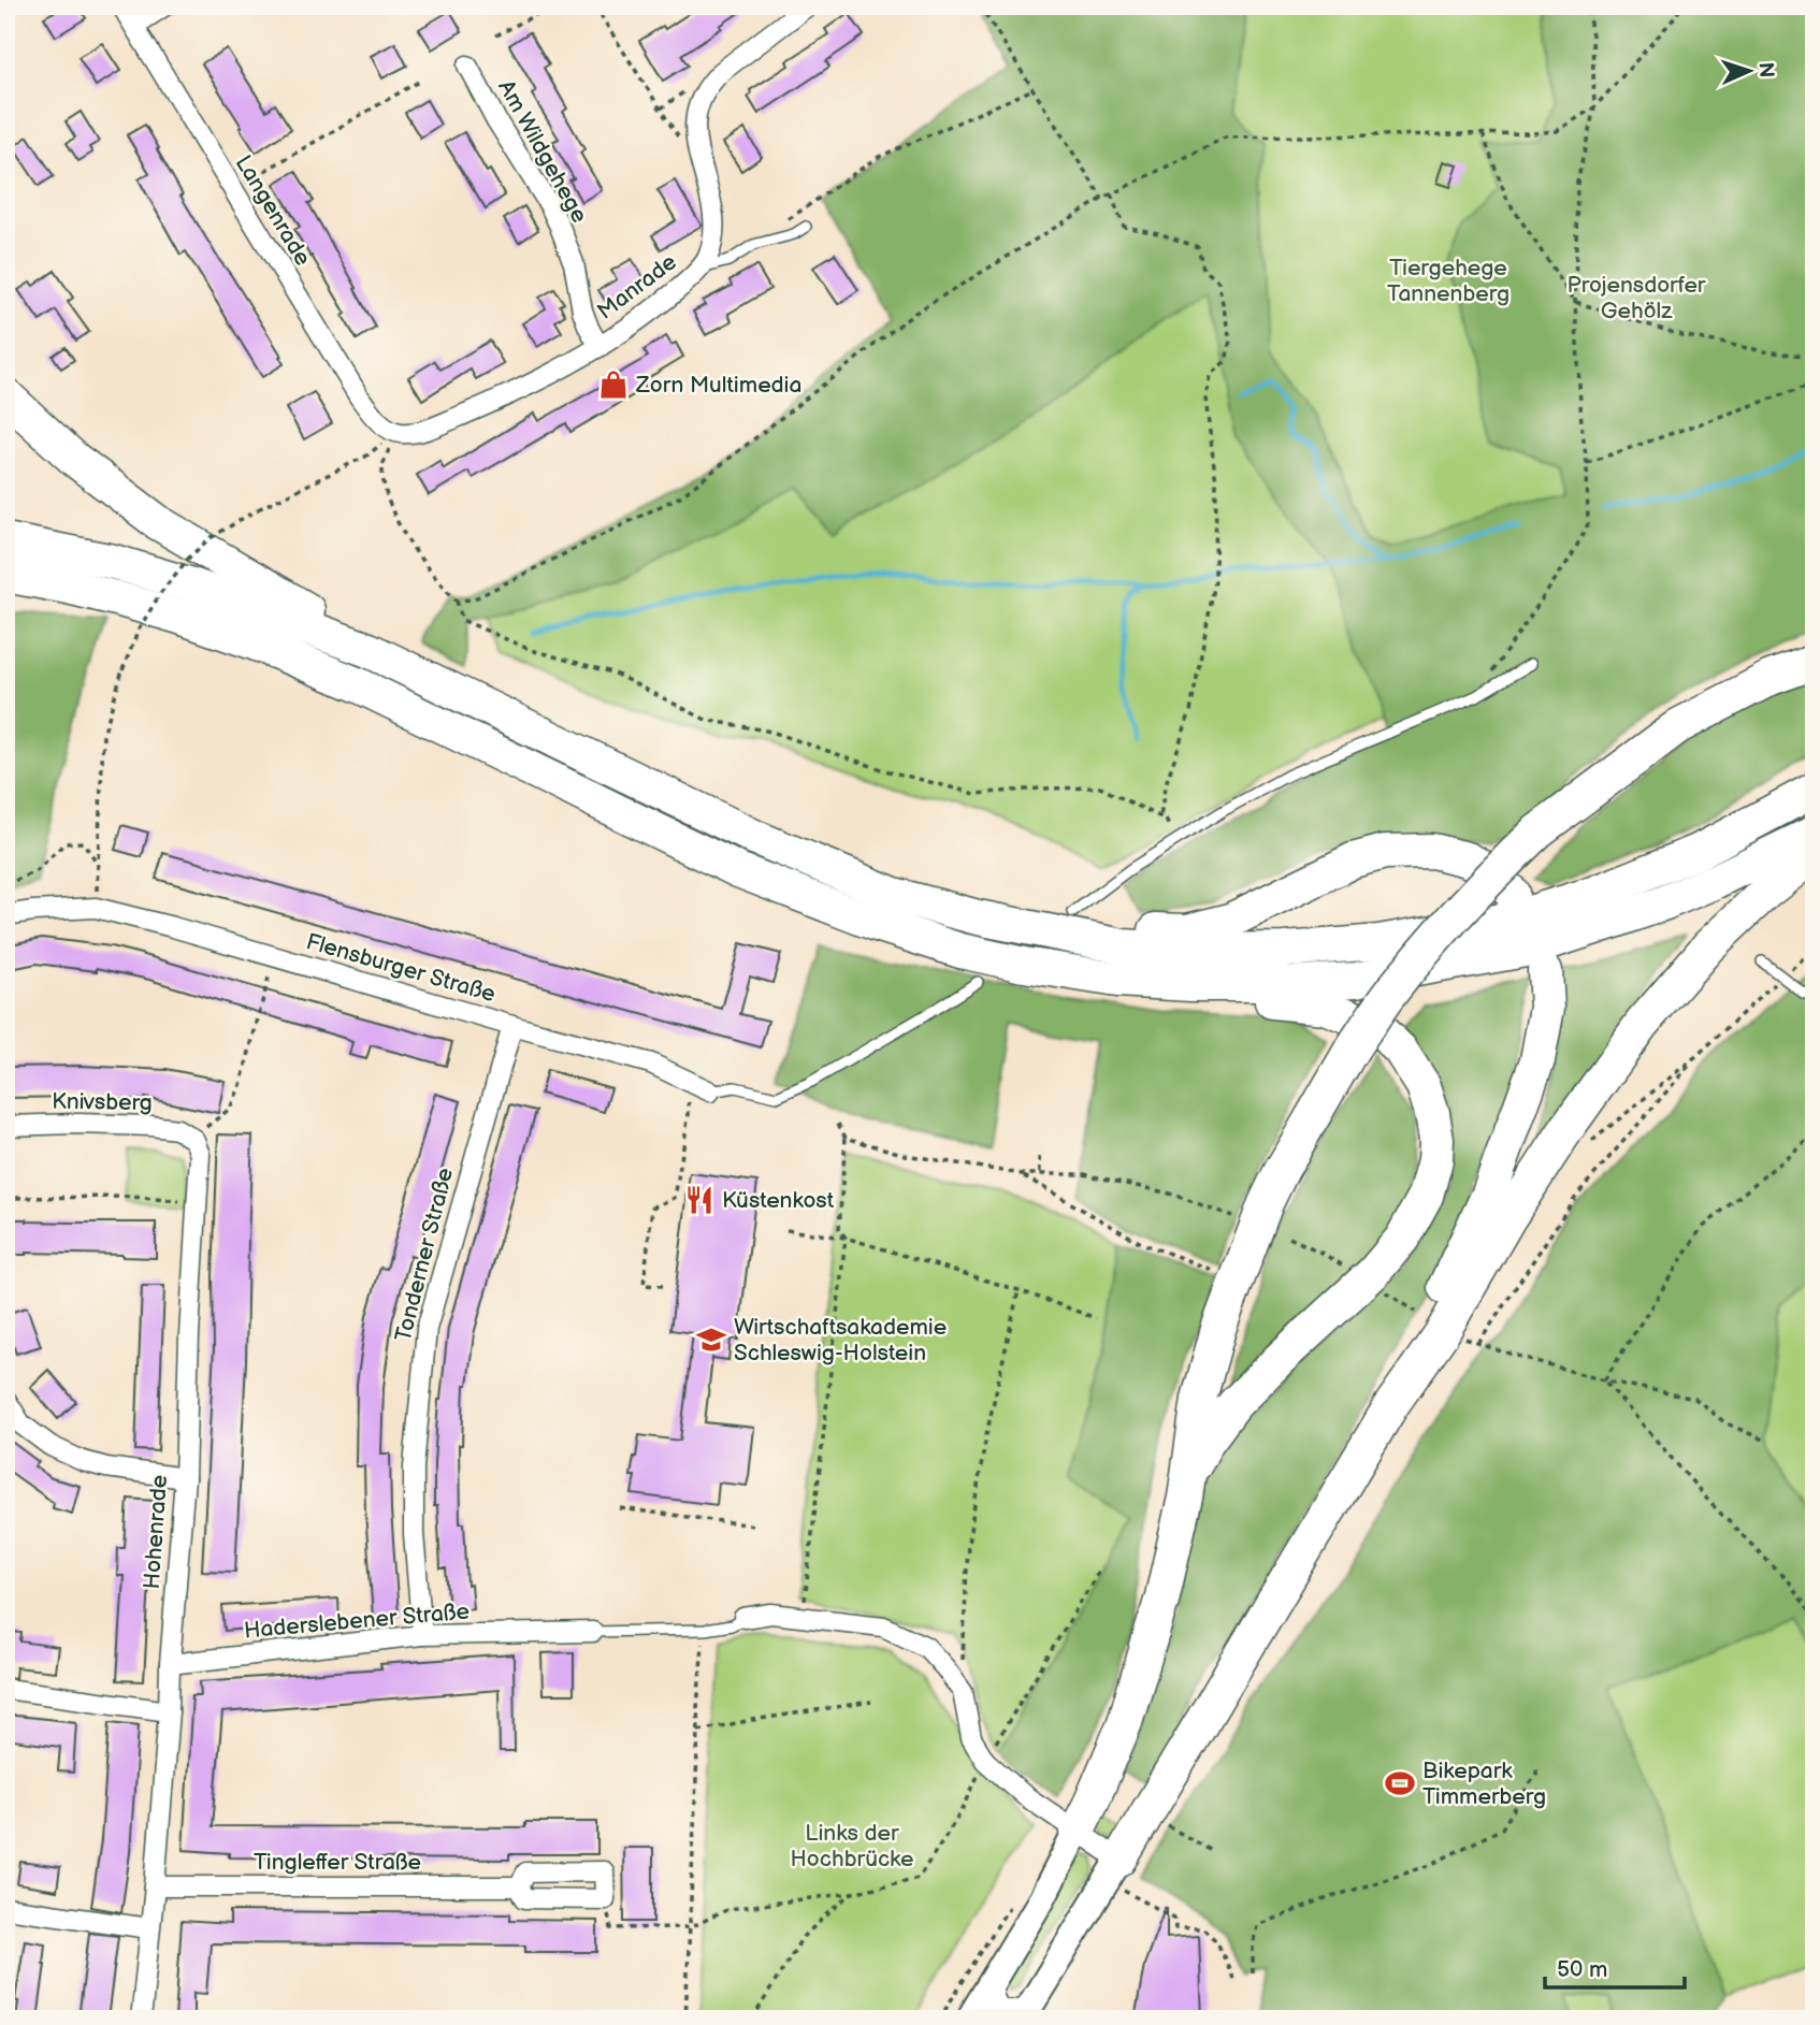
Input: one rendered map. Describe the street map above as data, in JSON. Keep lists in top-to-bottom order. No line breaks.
{"streets":{"street":["Am Wildgehege","Langenrade","Manrade","Flensburger Straße","Knivsberg","Tonderner Straße","Hohenrade","Haderslebener Straße","Tingleffer Straße"]},"crossings":[["Am Wildgehege","Manrade"],["Langenrade","Manrade"],["Flensburger Straße","Tonderner Straße"],["Knivsberg","Hohenrade"],["Tonderner Straße","Haderslebener Straße"],["Hohenrade","Haderslebener Straße"],["Hohenrade","Tingleffer Straße"]],"parks":["Tiergehege Tannenberg","Projensdorfer Gehölz","Links der Hochbrücke"],"places":{"shop":["Zorn Multimedia"],"restaurant":["Küstenkost"],"school or university":["Wirtschaftsakademie Schleswig-Holstein"],"sports":["Bikepark Timmerberg"]},"scale_bar":"50 m","north":"right"}
